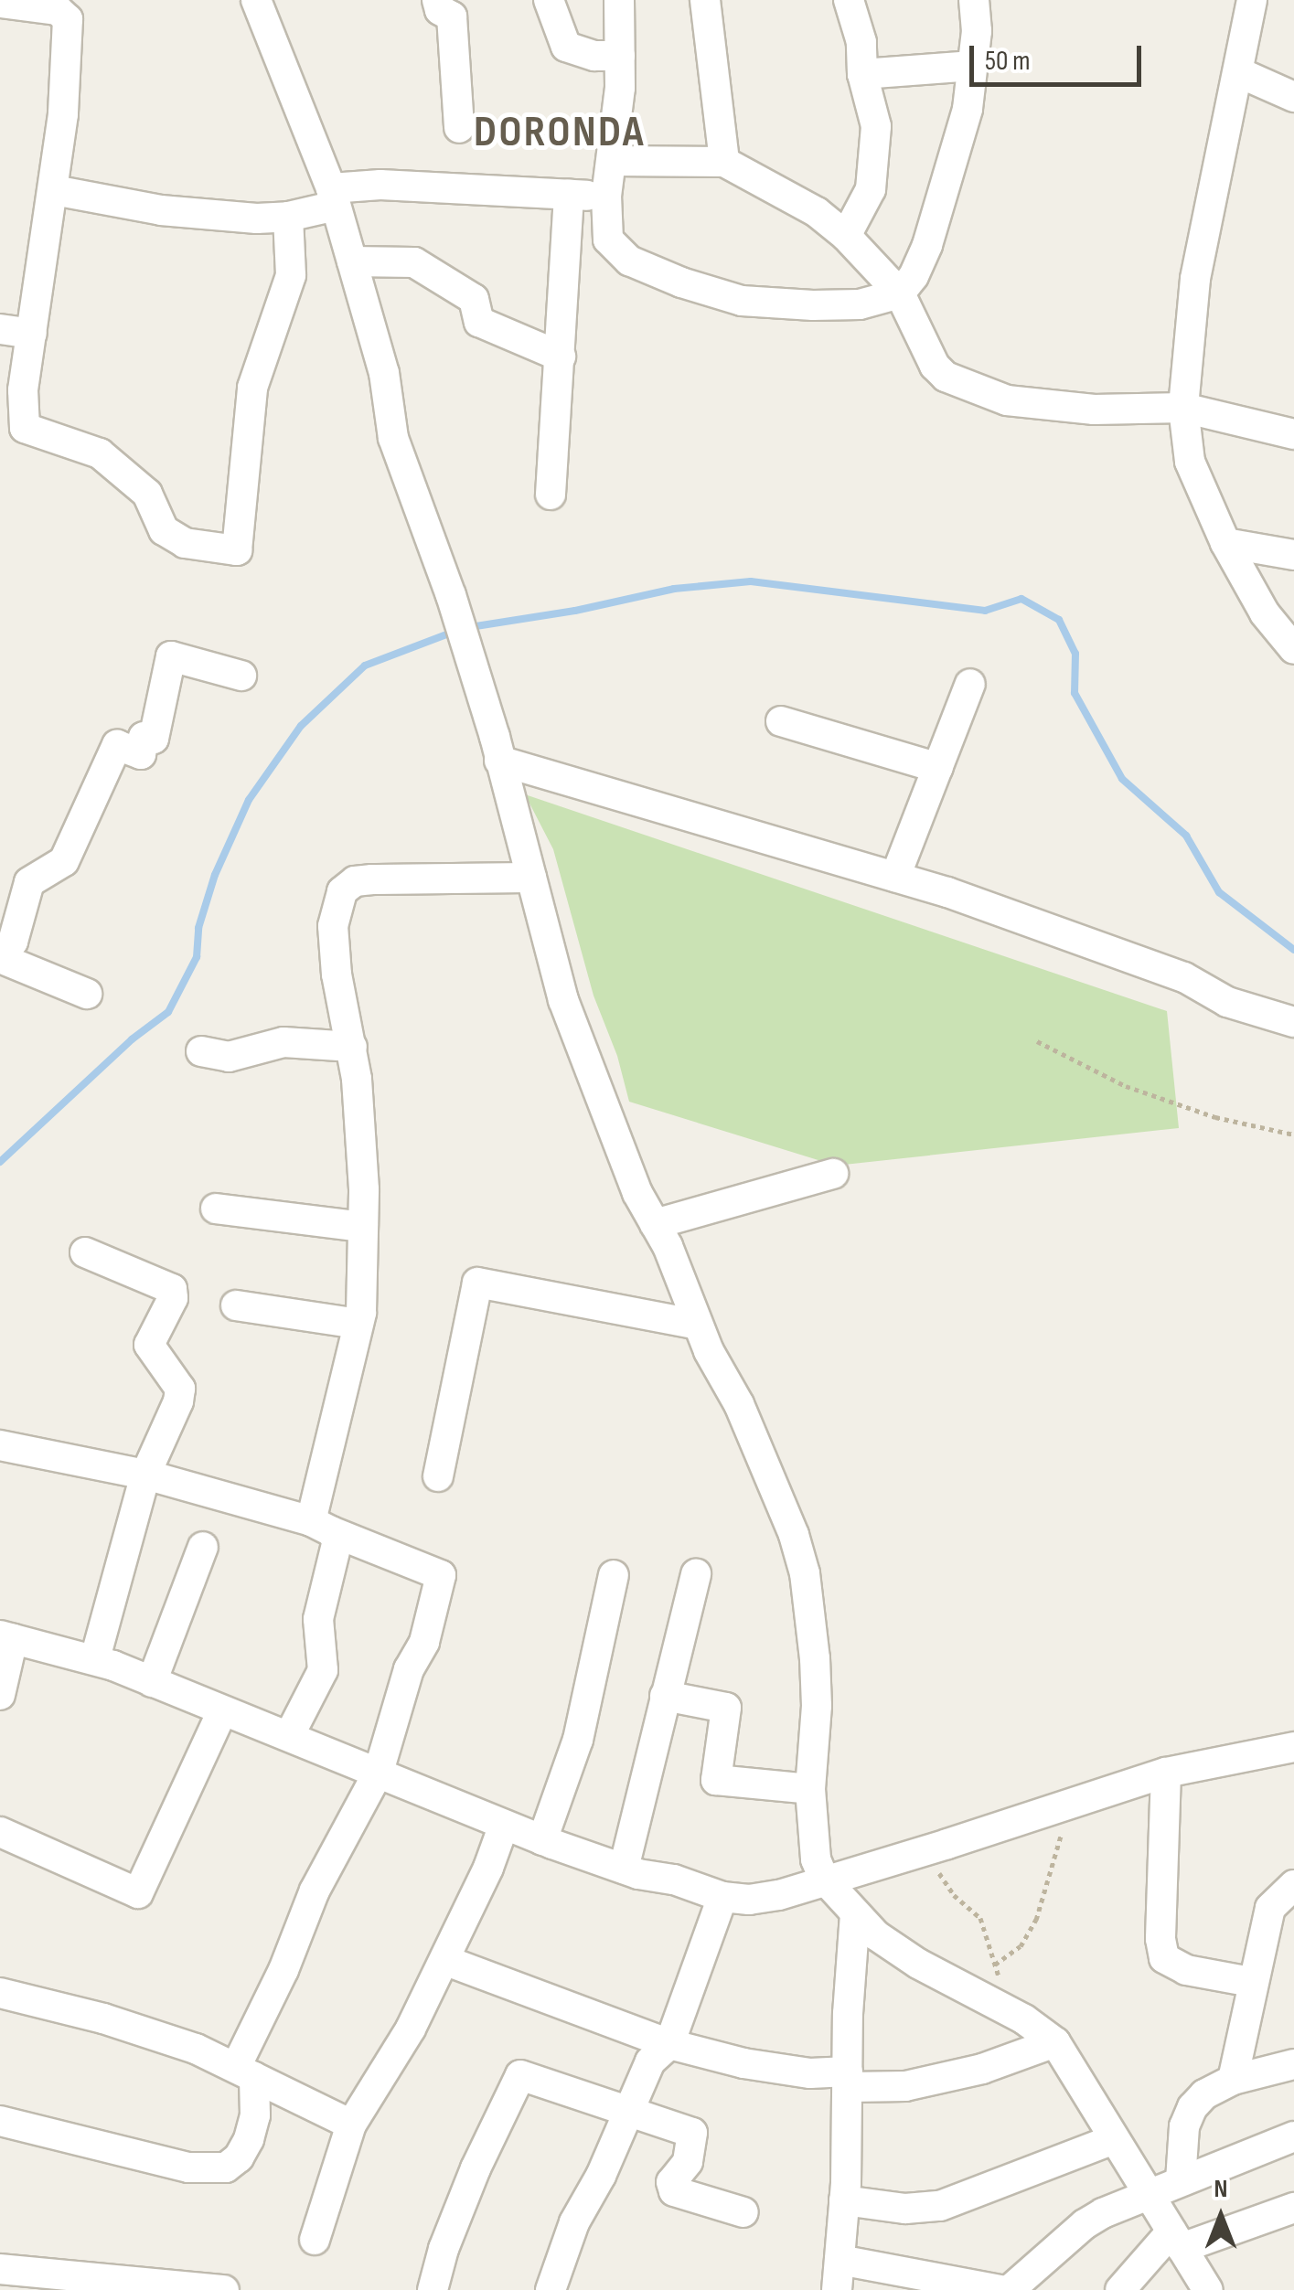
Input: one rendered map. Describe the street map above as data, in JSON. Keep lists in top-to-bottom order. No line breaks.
{"districts":["DORONDA"],"scale_bar":"50 m","north":"top"}
